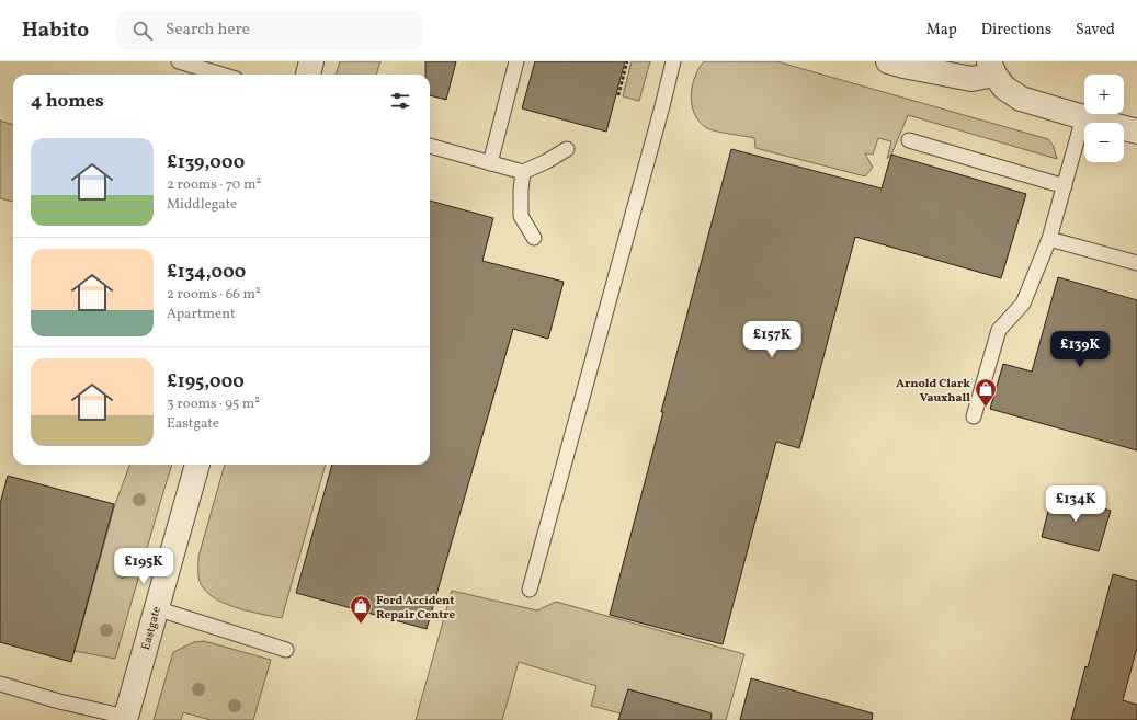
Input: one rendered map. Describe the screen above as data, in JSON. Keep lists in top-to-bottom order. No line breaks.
{"streets":{"street":["Eastgate"]},"places":{"shop":["Arnold Clark Vauxhall","Ford Accident Repair Centre"]},"page":{"header":"Habito","search":"Search here","nav":["Map","Directions","Saved"],"map_buttons":["+","−"],"heading":"4 homes","list":[{"name":"£139,000","note":"2 rooms · 70 m² · Middlegate"},{"name":"£134,000","note":"2 rooms · 66 m² · Apartment"},{"name":"£195,000","note":"3 rooms · 95 m² · Eastgate"}],"price":["£157K","£139K","£134K","£195K"]}}
